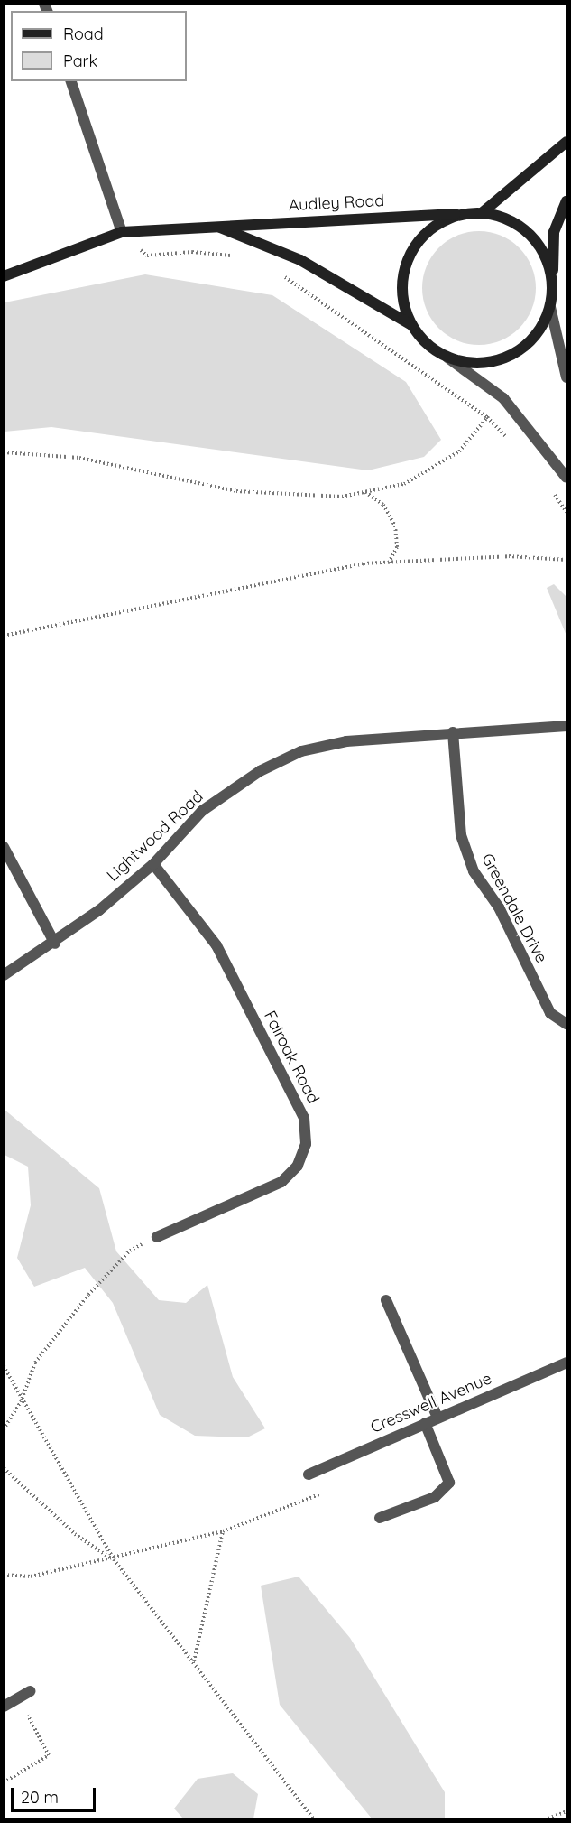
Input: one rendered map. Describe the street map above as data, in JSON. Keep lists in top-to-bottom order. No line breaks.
{"streets":{"main road":["Audley Road"],"street":["Lightwood Road","Greendale Drive","Fairoak Road","Cresswell Avenue"]},"crossings":[["Lightwood Road","Greendale Drive"],["Lightwood Road","Fairoak Road"]],"legend":["Road","Park"],"scale_bar":"20 m"}
